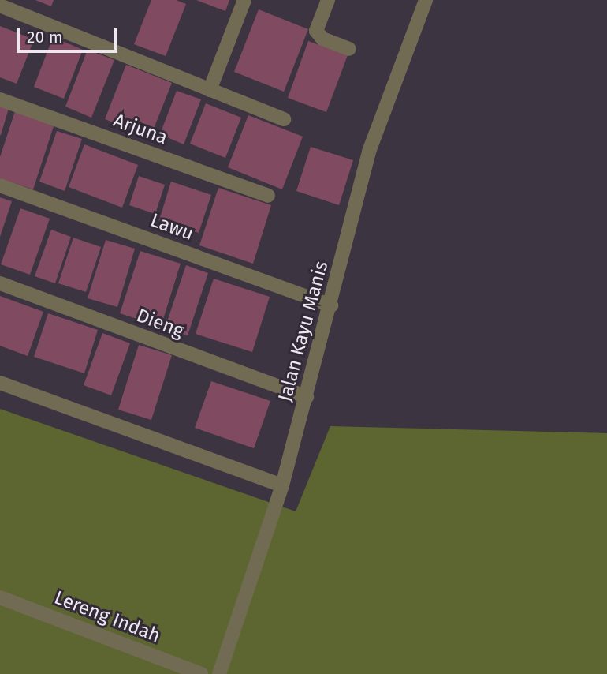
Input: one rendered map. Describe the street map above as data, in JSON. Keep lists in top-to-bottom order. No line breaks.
{"streets":{"street":["Arjuna","Lawu","Dieng","Jalan Kayu Manis","Lereng Indah"]},"crossings":[["Lawu","Jalan Kayu Manis"],["Dieng","Jalan Kayu Manis"]],"scale_bar":"20 m"}
